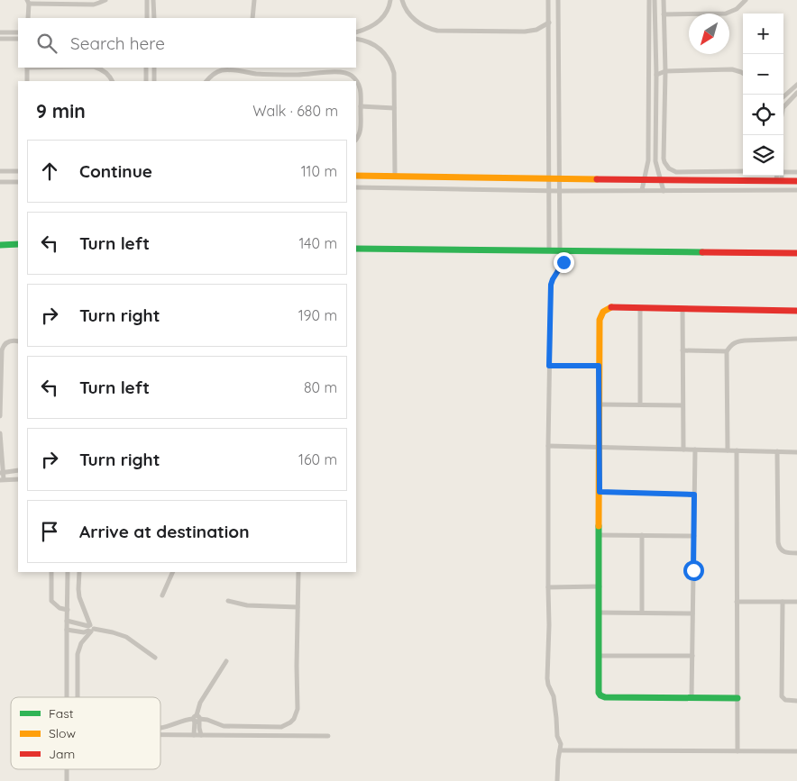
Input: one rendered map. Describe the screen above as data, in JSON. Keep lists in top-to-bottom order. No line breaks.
{"legend":["Fast","Slow","Jam"],"north":"bottom left","page":{"map_buttons":["+","−"],"search":"Search here","heading":["9 min","Walk · 680 m"],"list":[["Continue","110 m"],["Turn left","140 m"],["Turn right","190 m"],["Turn left","80 m"],["Turn right","160 m"],"Arrive at destination"]}}
